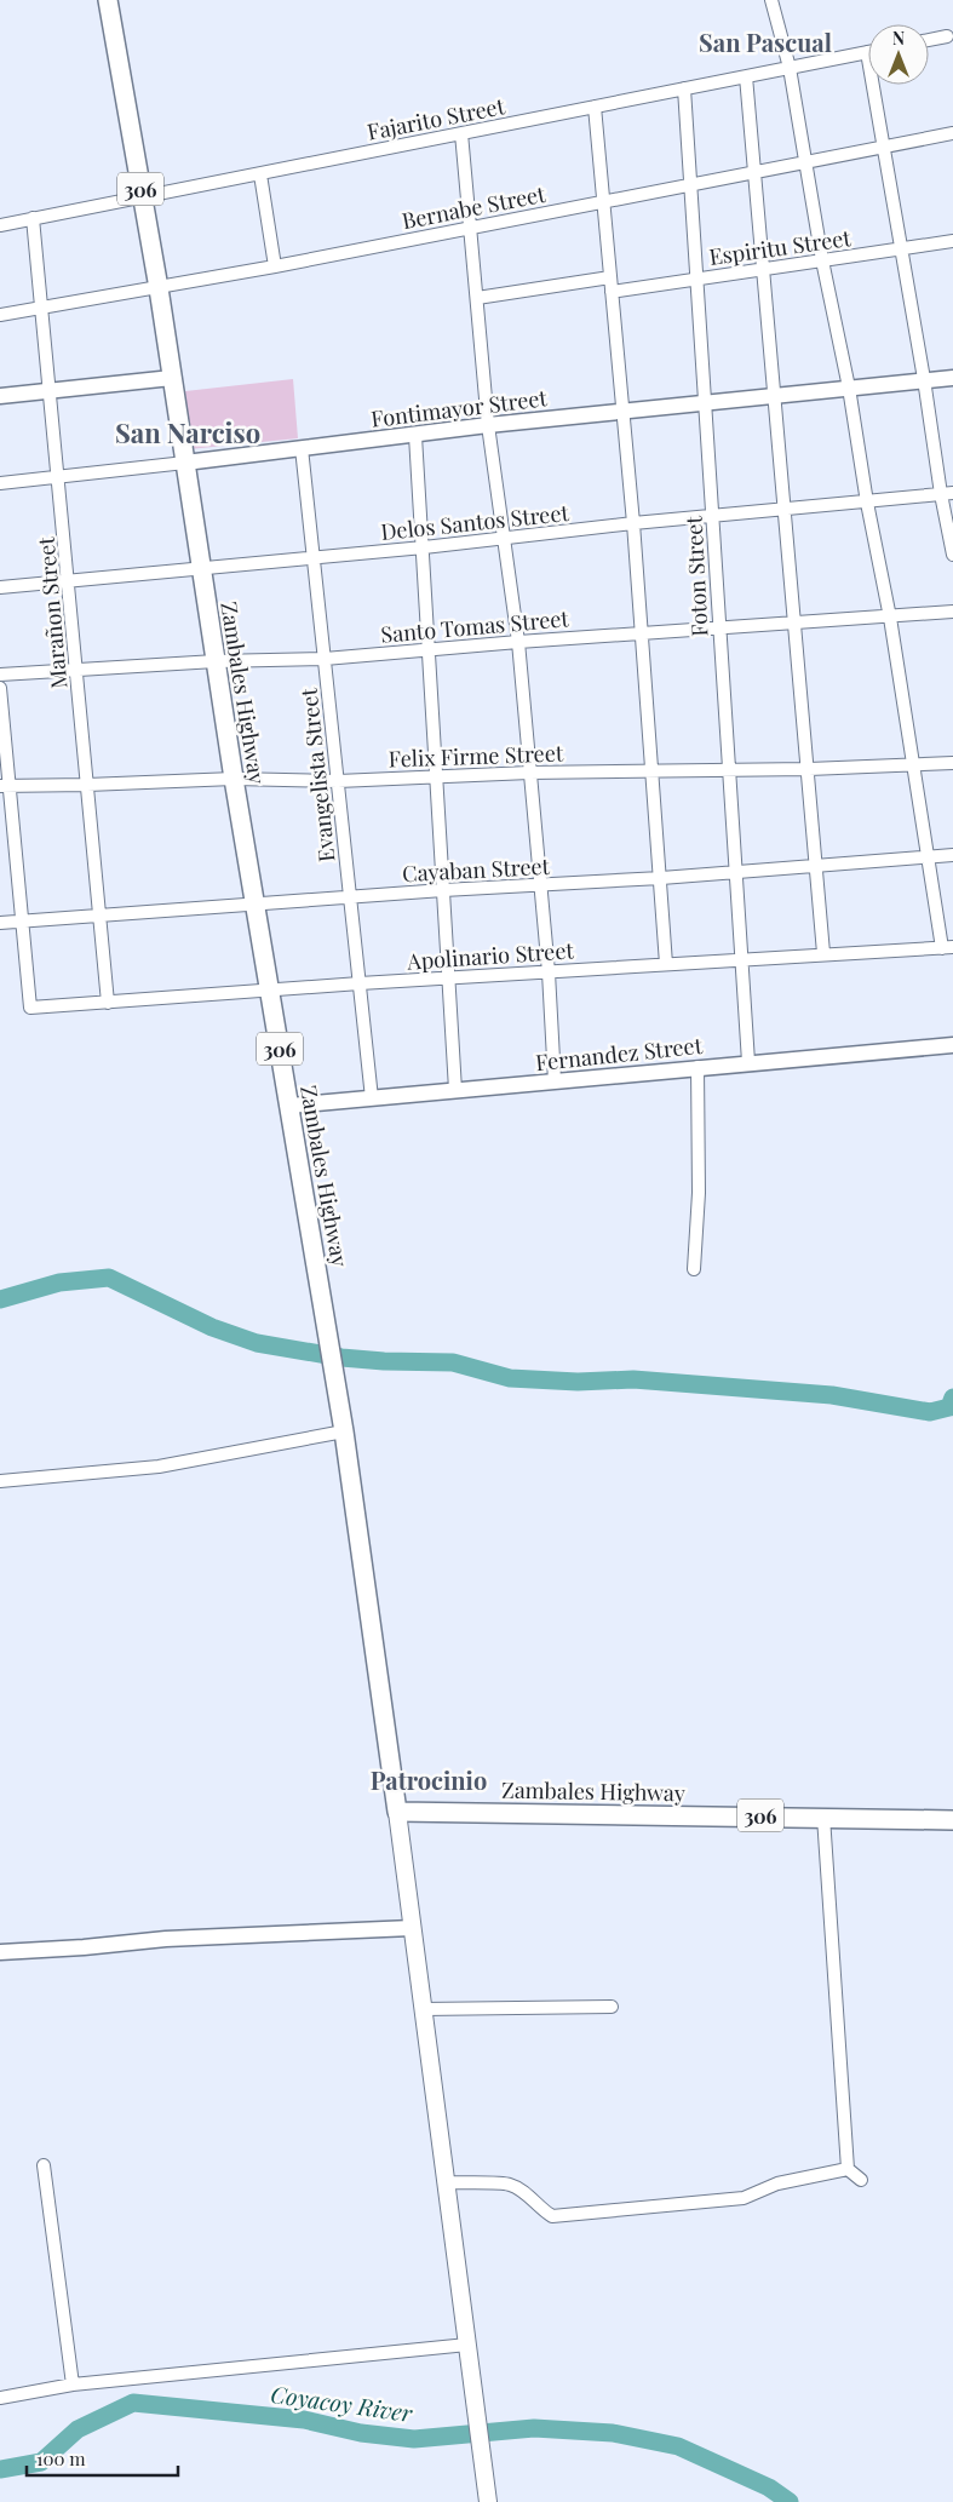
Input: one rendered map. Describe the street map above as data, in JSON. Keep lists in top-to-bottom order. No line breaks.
{"streets":{"main road":["306","Zambales Highway"],"street":["Fajarito Street","Bernabe Street","Espiritu Street","Fontimayor Street","Delos Santos Street","Foton Street","Marañon Street","Santo Tomas Street","Felix Firme Street","Evangelista Street","Cayaban Street","Apolinario Street","Fernandez Street"]},"crossings":[["Fajarito Street","Foton Street"],["Fajarito Street","Marañon Street"],["Fajarito Street","Zambales Highway"],["Bernabe Street","Foton Street"],["Bernabe Street","Marañon Street"],["Bernabe Street","Zambales Highway"],["Espiritu Street","Foton Street"],["Fontimayor Street","Foton Street"],["Fontimayor Street","Marañon Street"],["Fontimayor Street","Zambales Highway"],["Fontimayor Street","Evangelista Street"],["Delos Santos Street","Foton Street"],["Delos Santos Street","Marañon Street"],["Delos Santos Street","Zambales Highway"],["Delos Santos Street","Evangelista Street"],["Foton Street","Santo Tomas Street"],["Foton Street","Felix Firme Street"],["Foton Street","Cayaban Street"],["Foton Street","Apolinario Street"],["Foton Street","Fernandez Street"],["Marañon Street","Santo Tomas Street"],["Marañon Street","Felix Firme Street"],["Marañon Street","Cayaban Street"],["Marañon Street","Apolinario Street"],["Santo Tomas Street","Zambales Highway"],["Santo Tomas Street","Evangelista Street"],["Zambales Highway","Felix Firme Street"],["Zambales Highway","Cayaban Street"],["Zambales Highway","Apolinario Street"],["Zambales Highway","Fernandez Street"],["Felix Firme Street","Evangelista Street"],["Evangelista Street","Cayaban Street"],["Evangelista Street","Apolinario Street"],["Evangelista Street","Fernandez Street"],["Cayaban Street","Apolinario Street"]],"districts":["San Pascual","San Narciso","Patrocinio"],"water":["Coyacoy River"],"scale_bar":"100 m","north":"top"}
